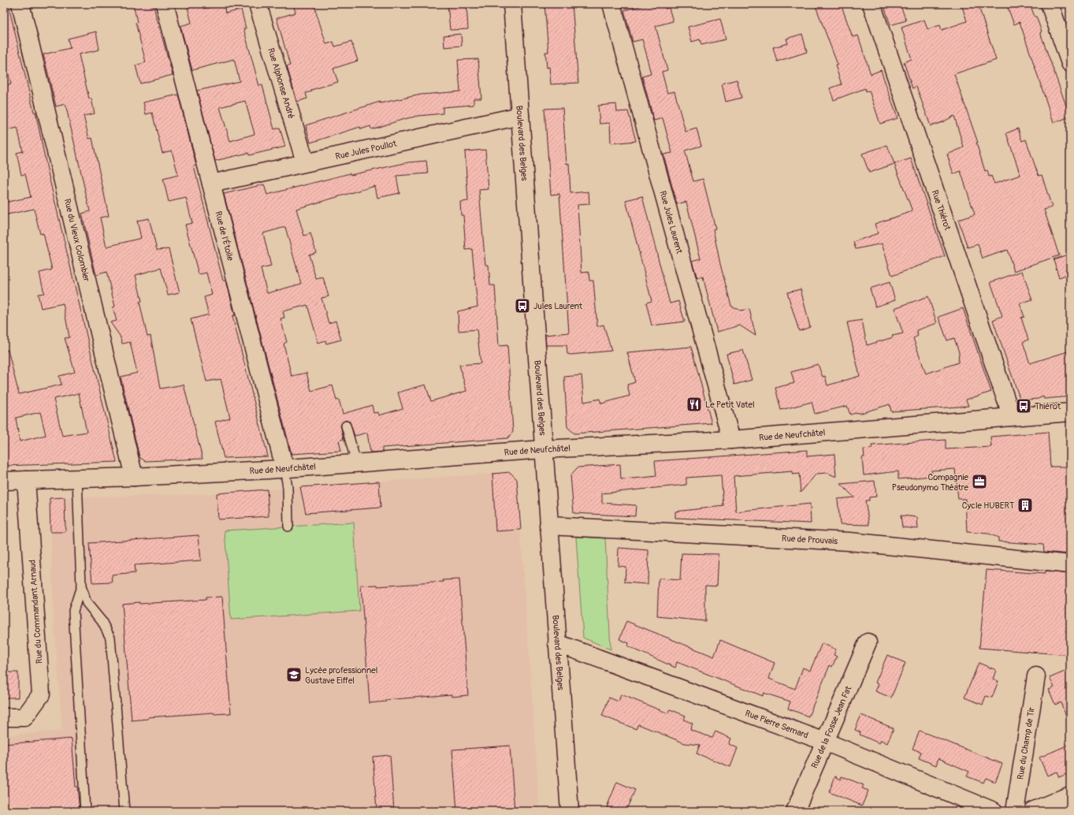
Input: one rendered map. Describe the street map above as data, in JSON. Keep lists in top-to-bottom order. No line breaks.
{"streets":{"street":["Rue Alphonse André","Boulevard des Belges","Rue Jules Poullot","Rue Thiérot","Rue Jules Laurent","Rue de l'Étoile","Rue du Vieux Colombier","Rue de Neufchâtel","Rue de Prouvais","Rue du Commandant Arnaud","Rue Pierre Semard","Rue de la Fosse Jean Fat","Rue du Champ de Tir"]},"crossings":[["Rue Alphonse André","Rue Jules Poullot"],["Boulevard des Belges","Rue Jules Poullot"],["Boulevard des Belges","Rue de Neufchâtel"],["Boulevard des Belges","Rue de Prouvais"],["Boulevard des Belges","Rue Pierre Semard"],["Rue Jules Poullot","Rue de l'Étoile"],["Rue Thiérot","Rue de Neufchâtel"],["Rue Jules Laurent","Rue de Neufchâtel"],["Rue de l'Étoile","Rue de Neufchâtel"],["Rue du Vieux Colombier","Rue de Neufchâtel"],["Rue de Neufchâtel","Rue du Commandant Arnaud"],["Rue Pierre Semard","Rue de la Fosse Jean Fat"]],"places":{"bus stop":["Jules Laurent","Thiérot"],"restaurant":["Le Petit Vatel"],"office":["Compagnie Pseudonymo Théatre"],"building":["Cycle HUBERT"],"school or university":["Lycée professionnel Gustave Eiffel"]}}
